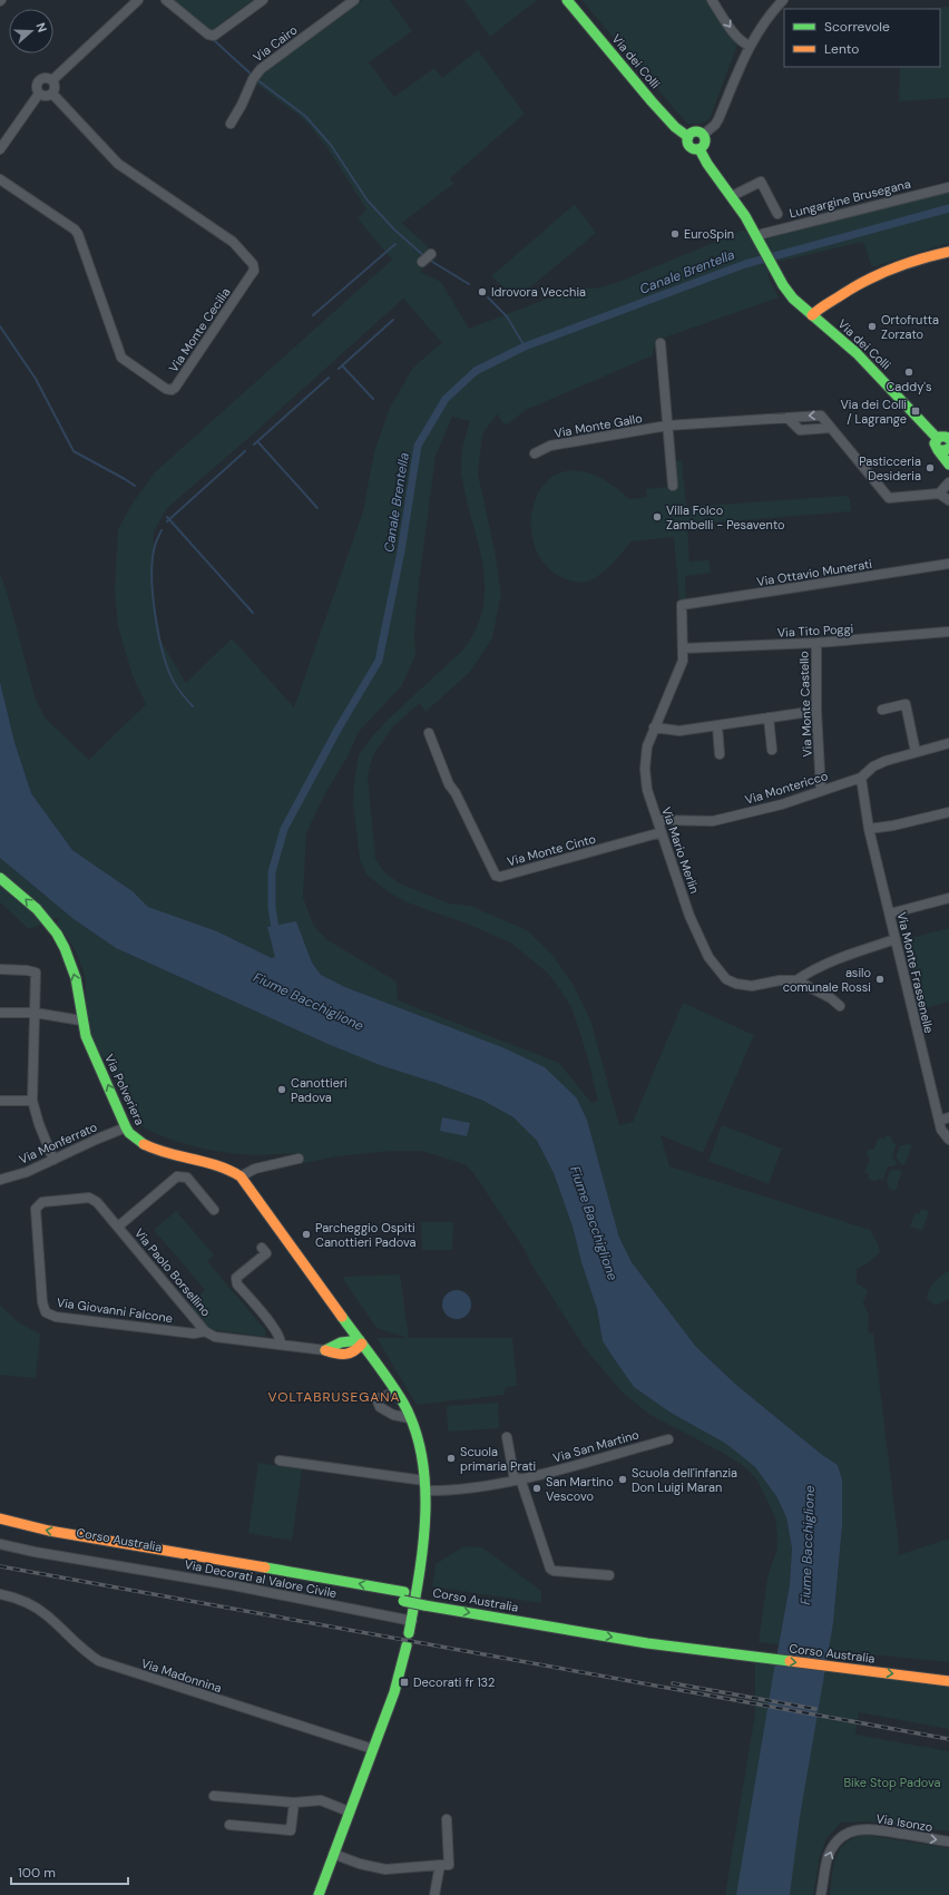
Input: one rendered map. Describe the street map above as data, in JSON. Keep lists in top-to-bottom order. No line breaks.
{"streets":{"main road":["Via dei Colli","Via Polveriera","Corso Australia"],"street":["Via Cairo","Lungargine Brusegana","Via Monte Cecilia","Via Monte Gallo","Via Ottavio Munerati","Via Tito Poggi","Via Monte Castello","Via Montericco","Via Monte Cinto","Via Mario Merlin","Via Monte Frassenelle","Via Monferrato","Via Paolo Borsellino","Via Giovanni Falcone","Via San Martino","Via Decorati al Valore Civile","Via Madonnina","Via Isonzo"]},"crossings":[["Via dei Colli","Lungargine Brusegana"],["Via Ottavio Munerati","Via Mario Merlin"],["Via Tito Poggi","Via Monte Castello"],["Via Tito Poggi","Via Mario Merlin"],["Via Monte Castello","Via Montericco"],["Via Montericco","Via Mario Merlin"],["Via Montericco","Via Monte Frassenelle"],["Via Monte Cinto","Via Mario Merlin"],["Via Polveriera","Via Monferrato"],["Via Paolo Borsellino","Via Giovanni Falcone"]],"one_way":["Via Polveriera","Via Isonzo"],"districts":["VOLTABRUSEGANA"],"water":["Canale Brentella","Fiume Bacchiglione"],"parks":["Bike Stop Padova"],"places":{"other":["EuroSpin","Idrovora Vecchia","Ortofrutta Zorzato","Caddy's","Pasticceria Desideria","Villa Folco Zambelli - Pesavento","asilo comunale Rossi","Canottieri Padova","Parcheggio Ospiti Canottieri Padova","Scuola primaria Prati","Scuola dell'infanzia Don Luigi Maran","San Martino Vescovo"],"transit":["Via dei Colli / Lagrange","Decorati fr 132"]},"legend":["Scorrevole","Lento"],"scale_bar":"100 m","north":"right"}
